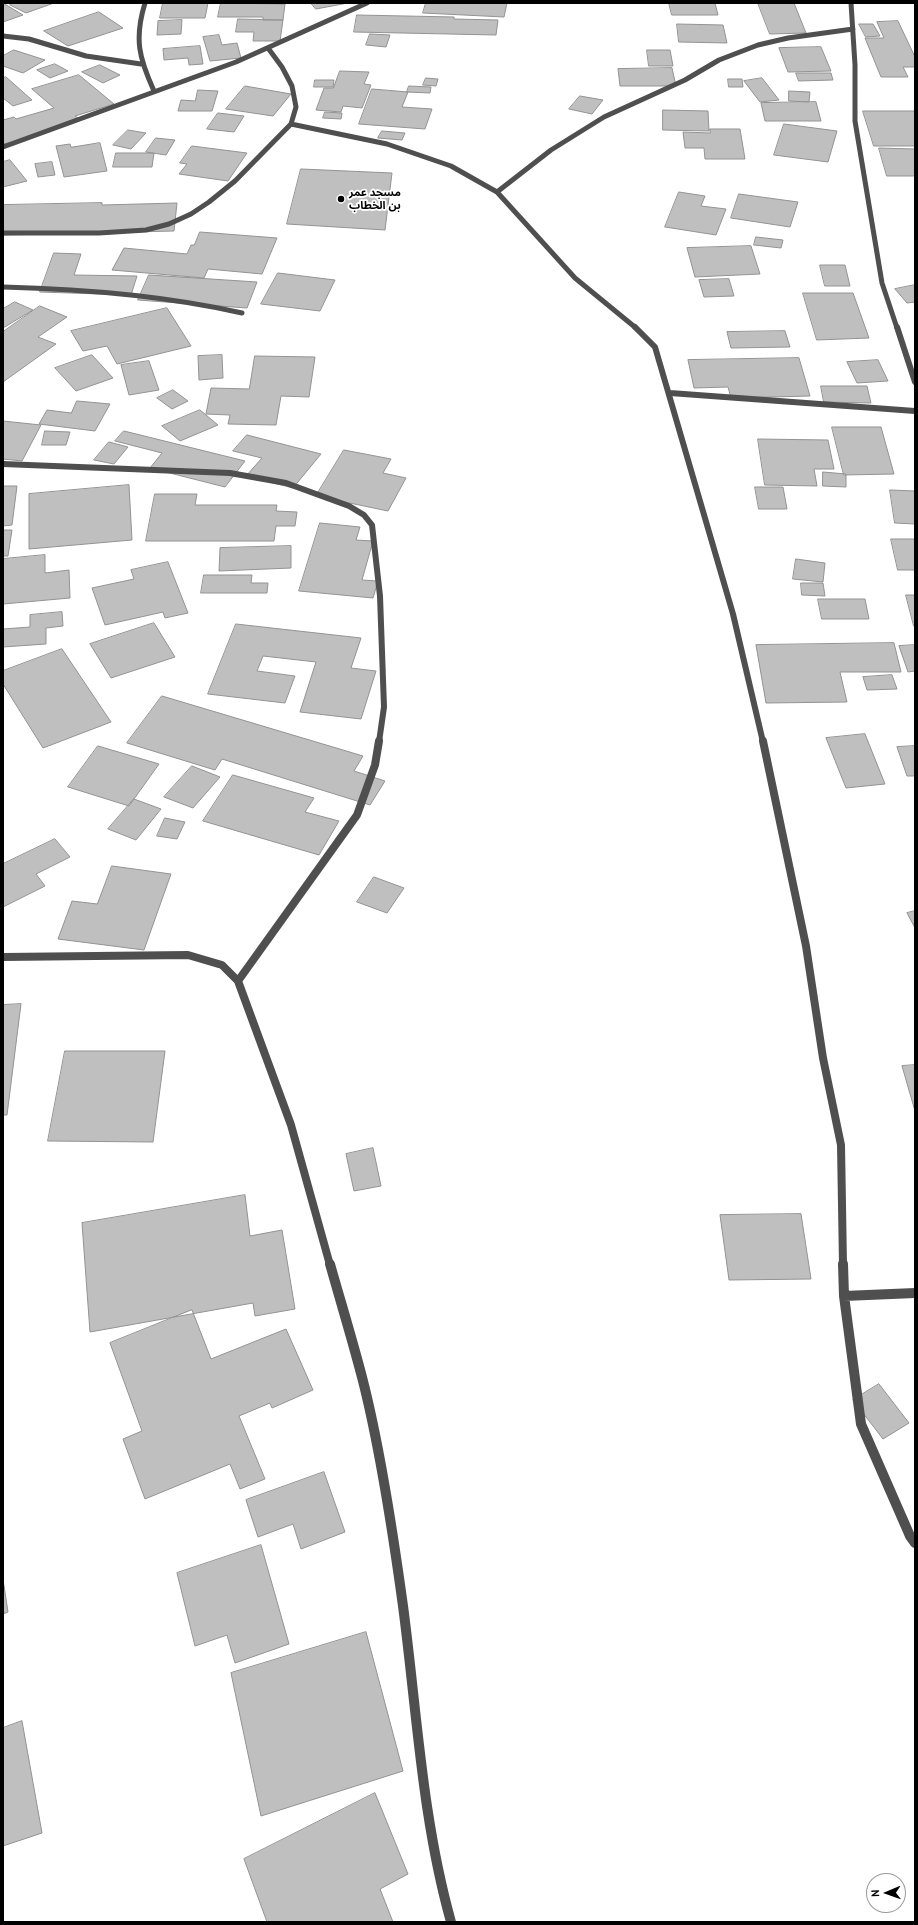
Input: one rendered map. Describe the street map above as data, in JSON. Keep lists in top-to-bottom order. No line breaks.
{"places":["مسجد عمر بن الخطاب"],"north":"left"}
